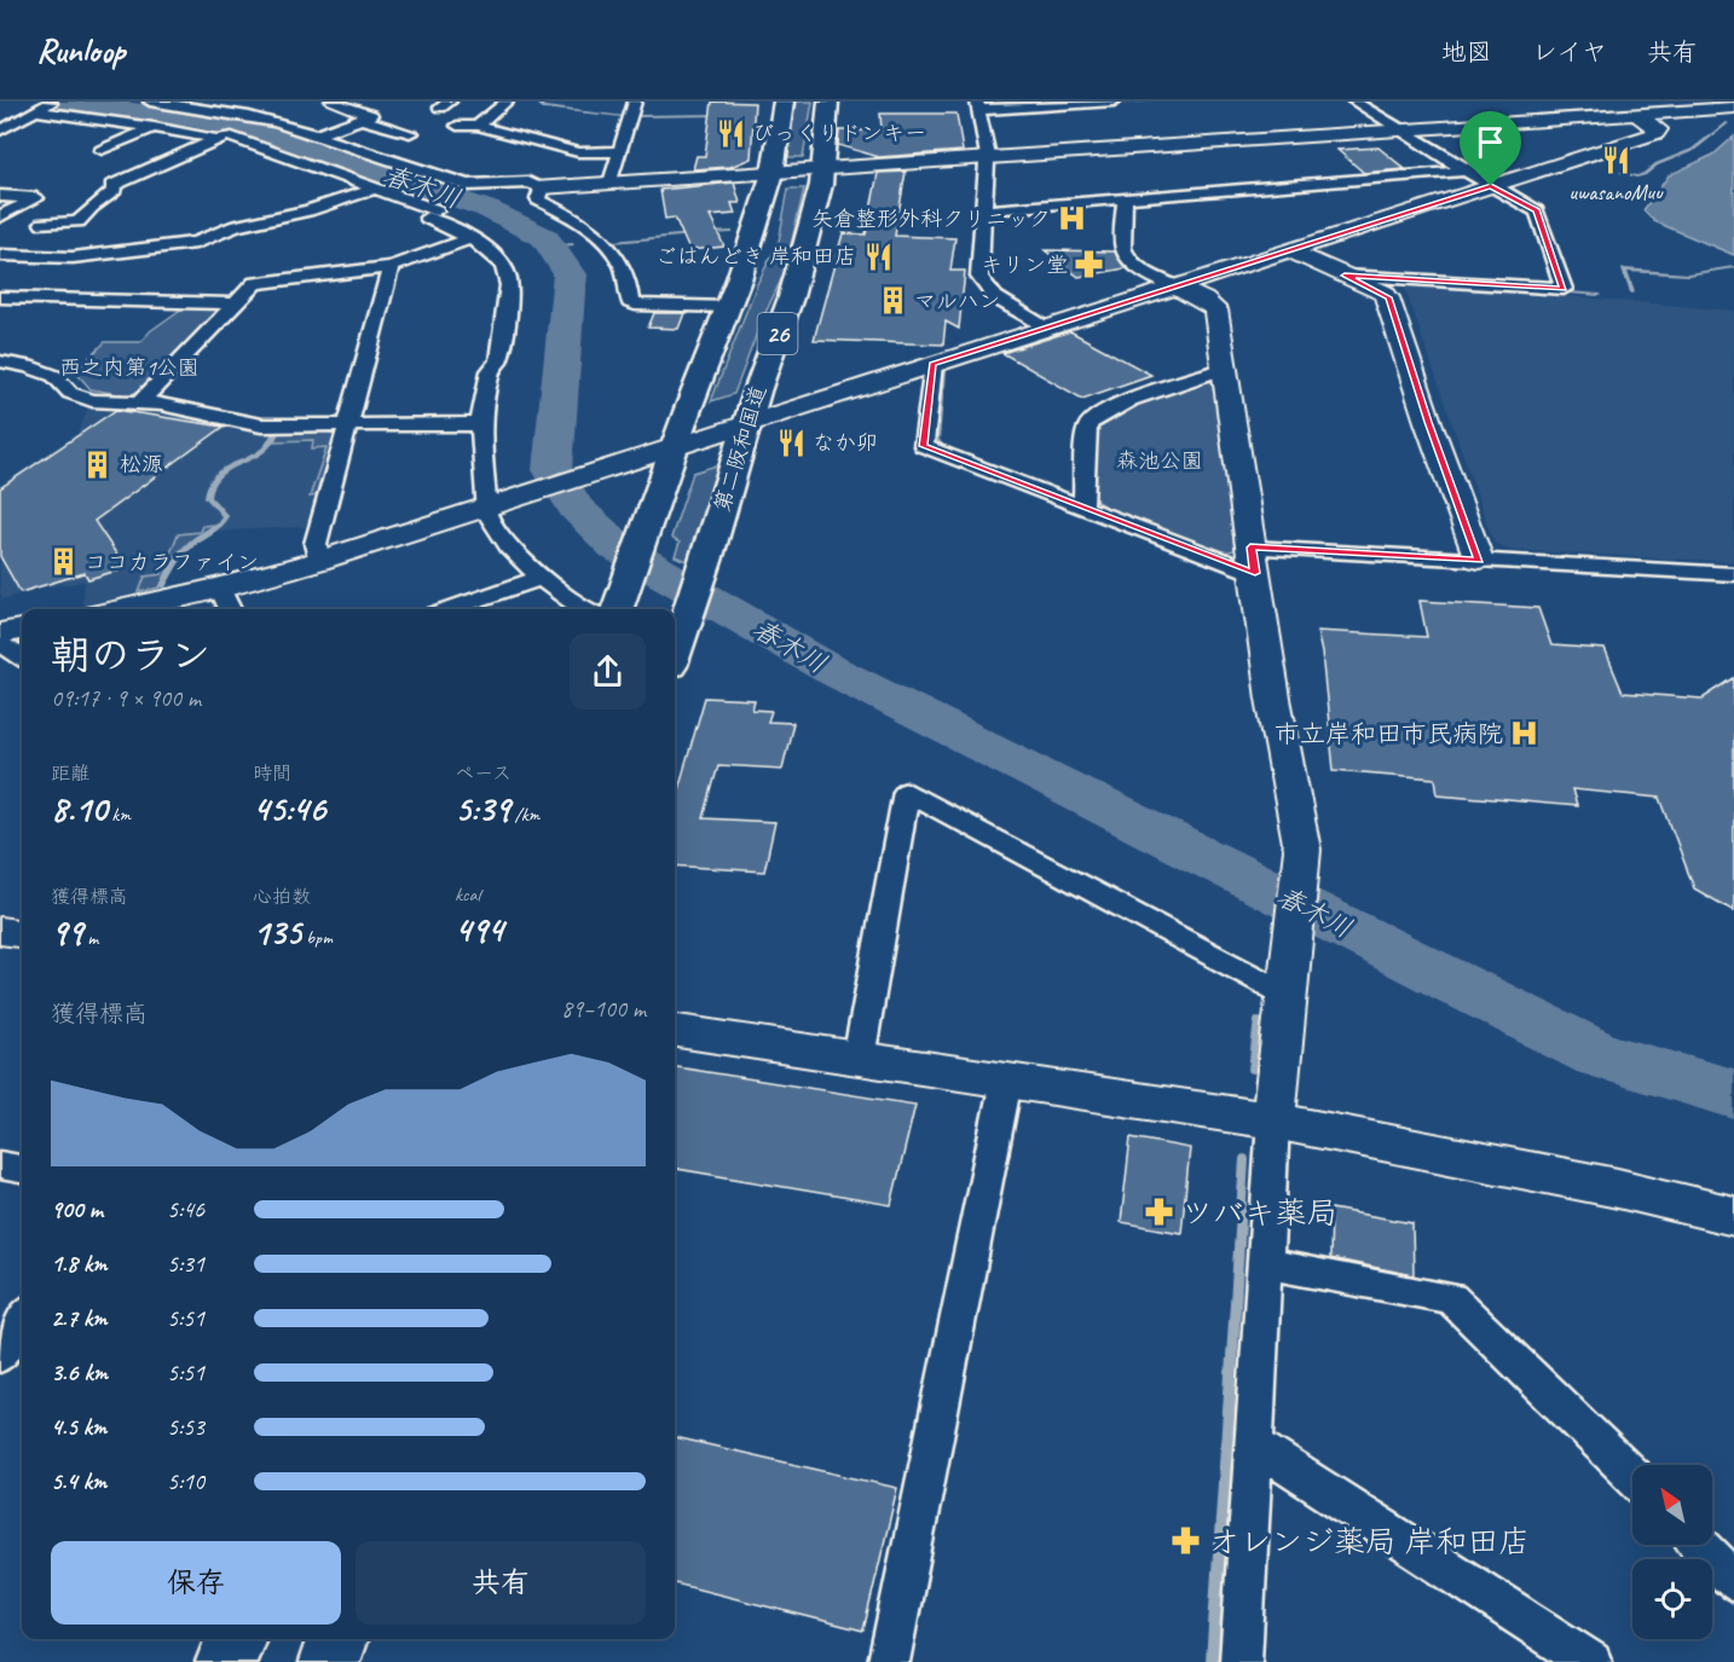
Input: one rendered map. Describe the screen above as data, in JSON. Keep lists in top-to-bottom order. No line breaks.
{"streets":{"highway":["26","第二阪和国道"]},"water":["春木川"],"parks":["西之内第1公園","森池公園"],"places":{"restaurant":["びっくりドンキー","uwasanoMuu","ごはんどき 岸和田店","なか卯"],"hospital":["矢倉整形外科クリニック","市立岸和田市民病院"],"pharmacy":["キリン堂","ツバキ薬局","オレンジ薬局 岸和田店"],"building":["マルハン","松源","ココカラファイン"]},"north":"top left","page":{"header":"Runloop","nav":["地図","レイヤ","共有"],"heading":["朝のラン","09:17 · 9 × 900 m"],"stats":[["距離","8.10 km"],["時間","45:46"],["ペース","5:39 /km"],["獲得標高","99 m"],["心拍数","135 bpm"],["kcal","494"]],"chart":["獲得標高","89–100 m"],"list":[{"name":"900 m","note":"5:46"},{"name":"1.8 km","note":"5:31"},{"name":"2.7 km","note":"5:51"},{"name":"3.6 km","note":"5:51"},{"name":"4.5 km","note":"5:53"},{"name":"5.4 km","note":"5:10"}],"buttons":["保存","共有"]}}
